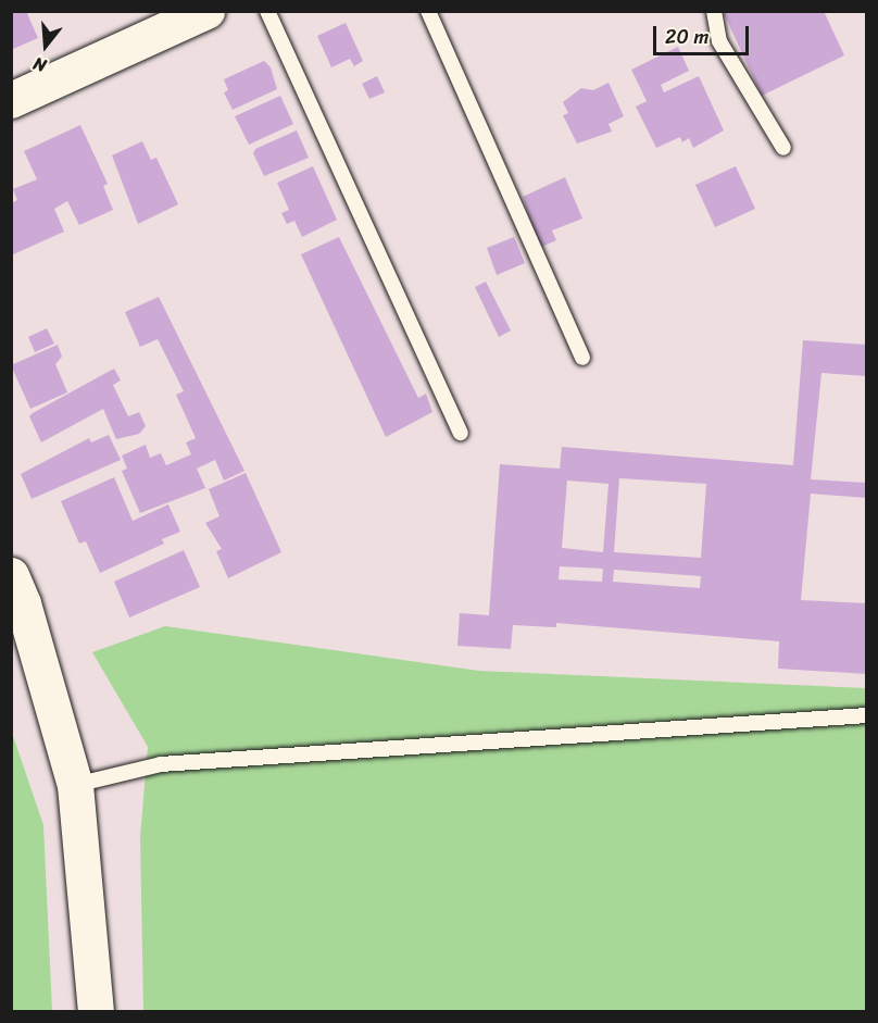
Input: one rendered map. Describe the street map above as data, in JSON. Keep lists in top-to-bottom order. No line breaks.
{"scale_bar":"20 m","north":"bottom"}
